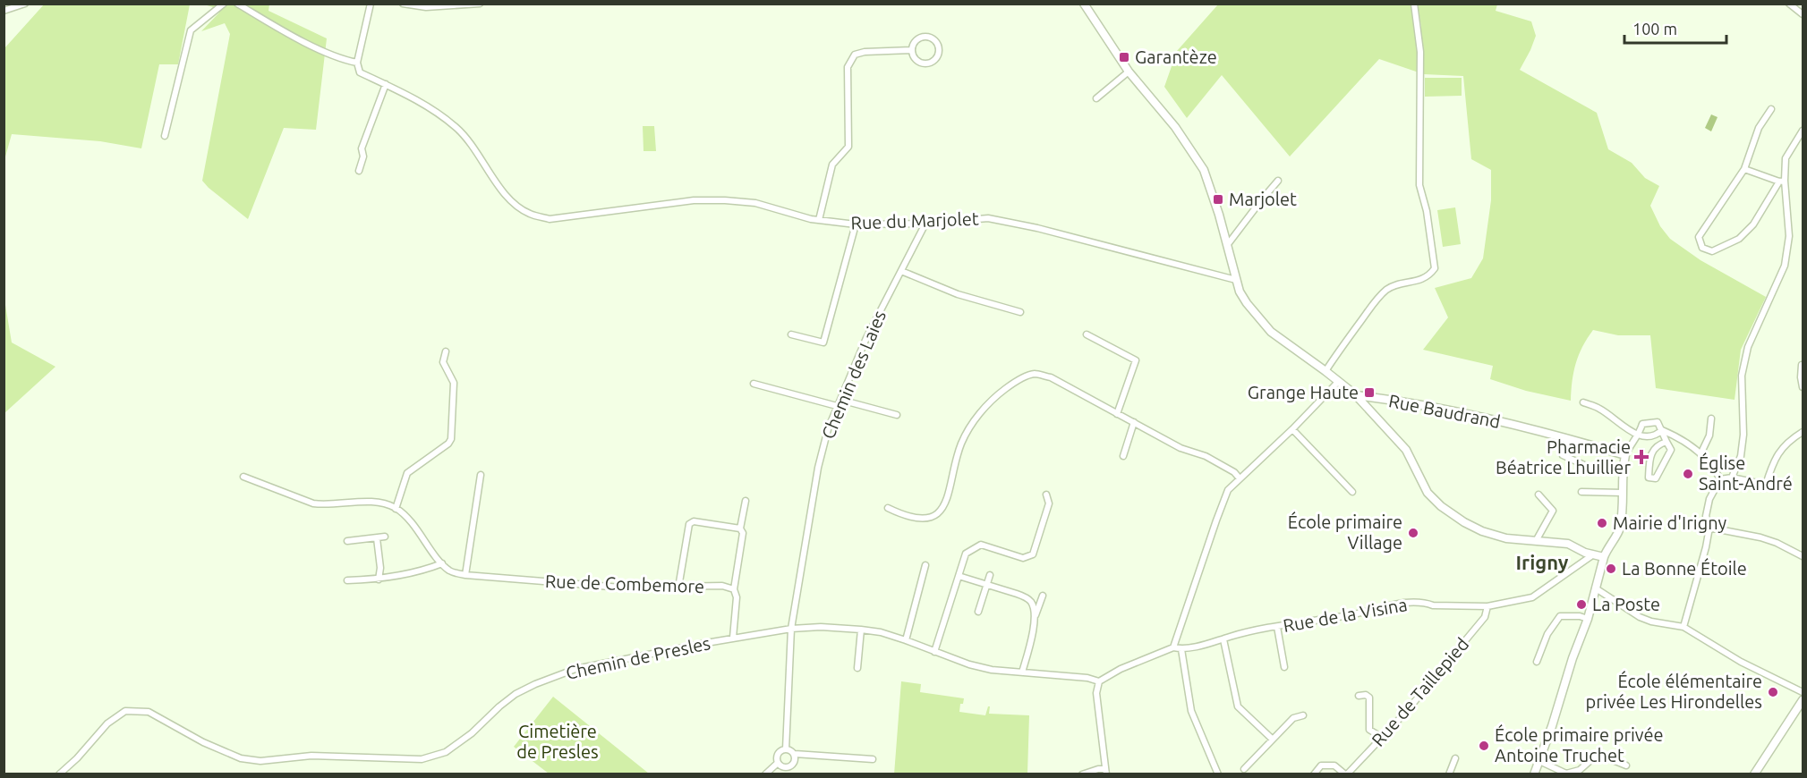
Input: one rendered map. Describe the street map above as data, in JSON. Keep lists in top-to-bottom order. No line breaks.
{"streets":{"street":["Rue du Marjolet","Chemin des Laies","Rue Baudrand","Rue de Combemore","Rue de la Visina","Chemin de Presles","Rue de Taillepied"]},"crossings":[["Rue du Marjolet","Chemin des Laies"],["Chemin des Laies","Chemin de Presles"],["Rue de la Visina","Rue de Taillepied"]],"districts":["Irigny"],"parks":["Cimetière de Presles"],"places":{"transit":["Garantèze","Marjolet","Grange Haute"],"health":["Pharmacie Béatrice Lhuillier"],"other":["Église Saint-André","Mairie d'Irigny","École primaire Village","La Bonne Étoile","La Poste","École élémentaire privée Les Hirondelles","École primaire privée Antoine Truchet"]},"scale_bar":"100 m"}
